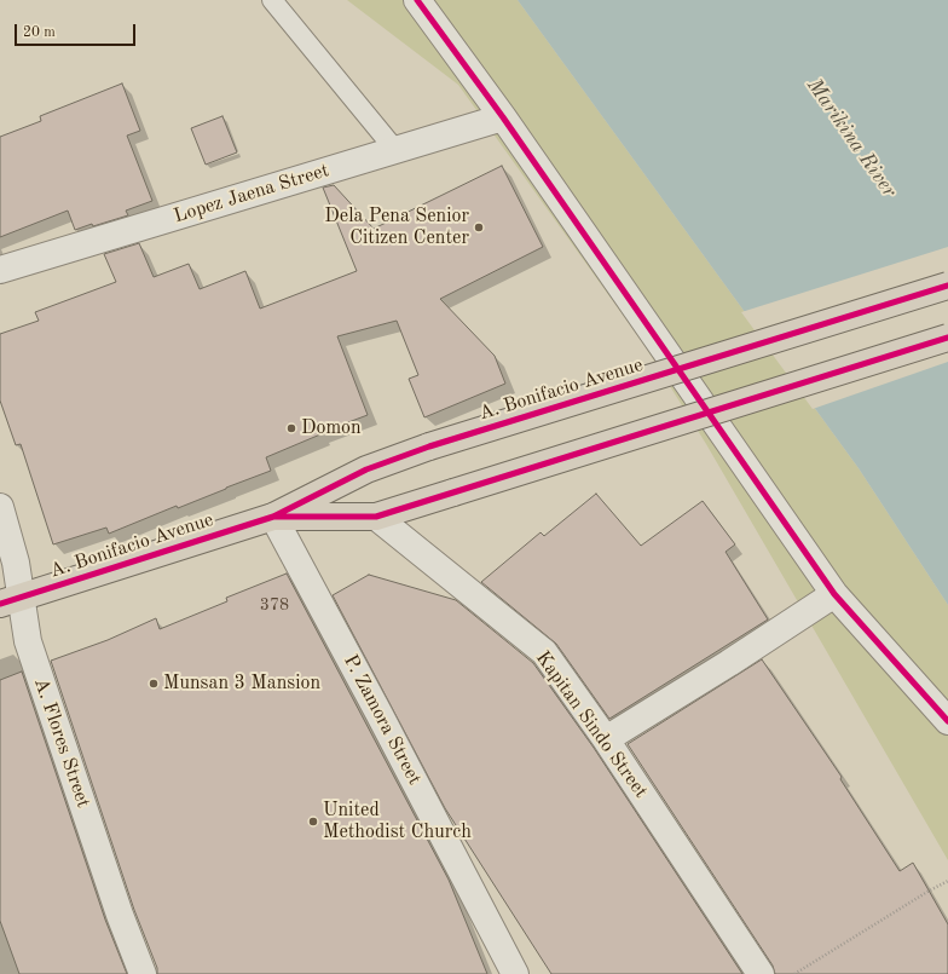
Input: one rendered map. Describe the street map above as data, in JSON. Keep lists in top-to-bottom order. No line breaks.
{"streets":{"main road":["A. Bonifacio Avenue"],"street":["Lopez Jaena Street","P. Zamora Street","Kapitan Sindo Street","A. Flores Street"]},"crossings":[["A. Bonifacio Avenue","P. Zamora Street"],["A. Bonifacio Avenue","Kapitan Sindo Street"],["A. Bonifacio Avenue","A. Flores Street"]],"water":["Marikina River"],"places":["Dela Pena Senior Citizen Center","Domon","Munsan 3 Mansion","United Methodist Church"],"house_numbers":["378"],"scale_bar":"20 m"}
